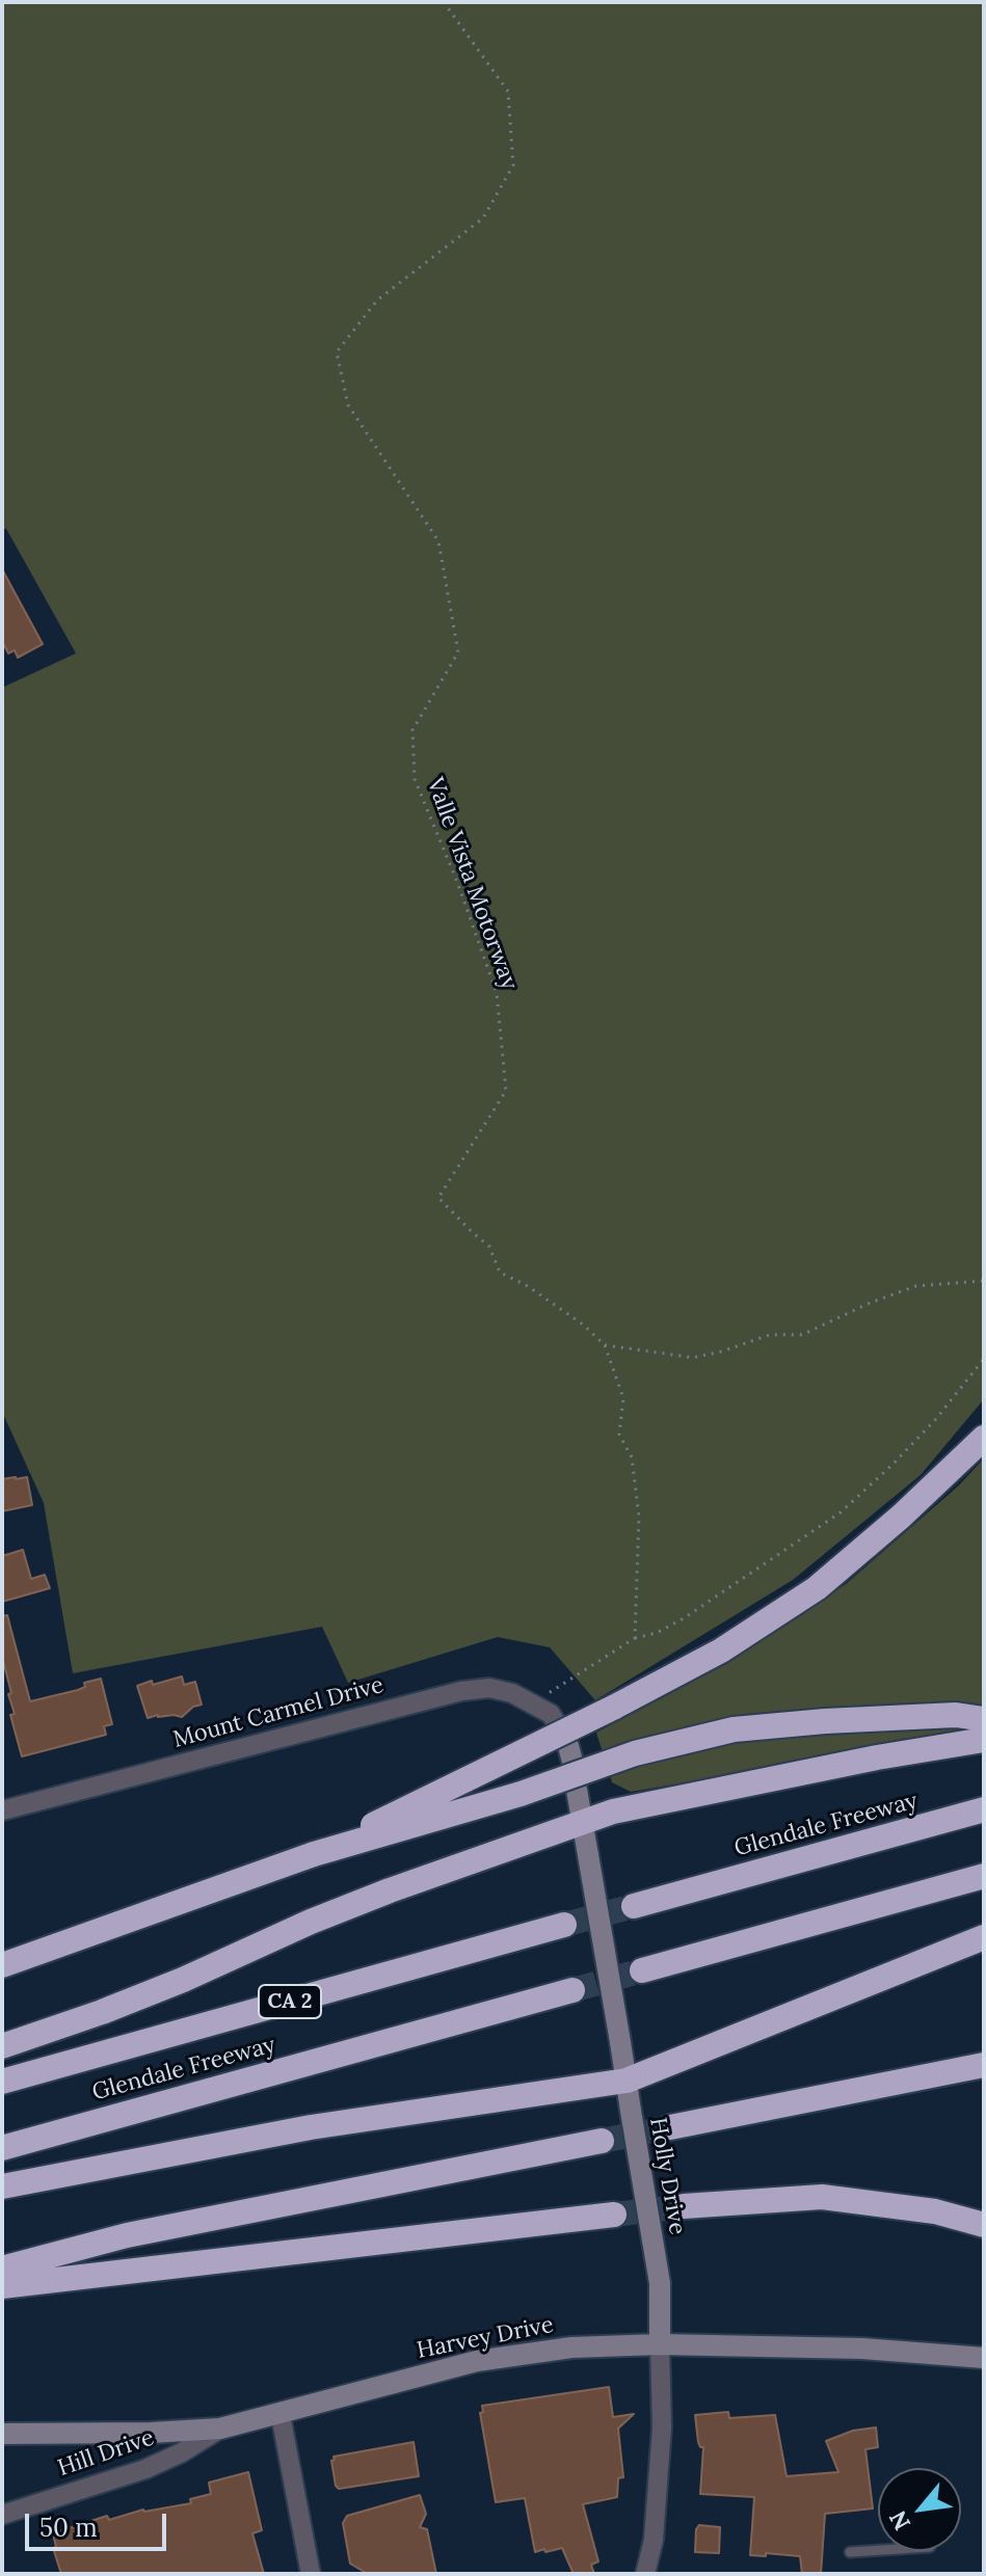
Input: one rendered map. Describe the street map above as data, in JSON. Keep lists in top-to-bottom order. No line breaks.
{"streets":{"highway":["Glendale Freeway","CA 2"],"main road":["Holly Drive","Harvey Drive"],"street":["Mount Carmel Drive","Hill Drive"],"path":["Valle Vista Motorway"]},"crossings":[["Holly Drive","Harvey Drive"],["Harvey Drive","Hill Drive"]],"scale_bar":"50 m","north":"bottom left"}
